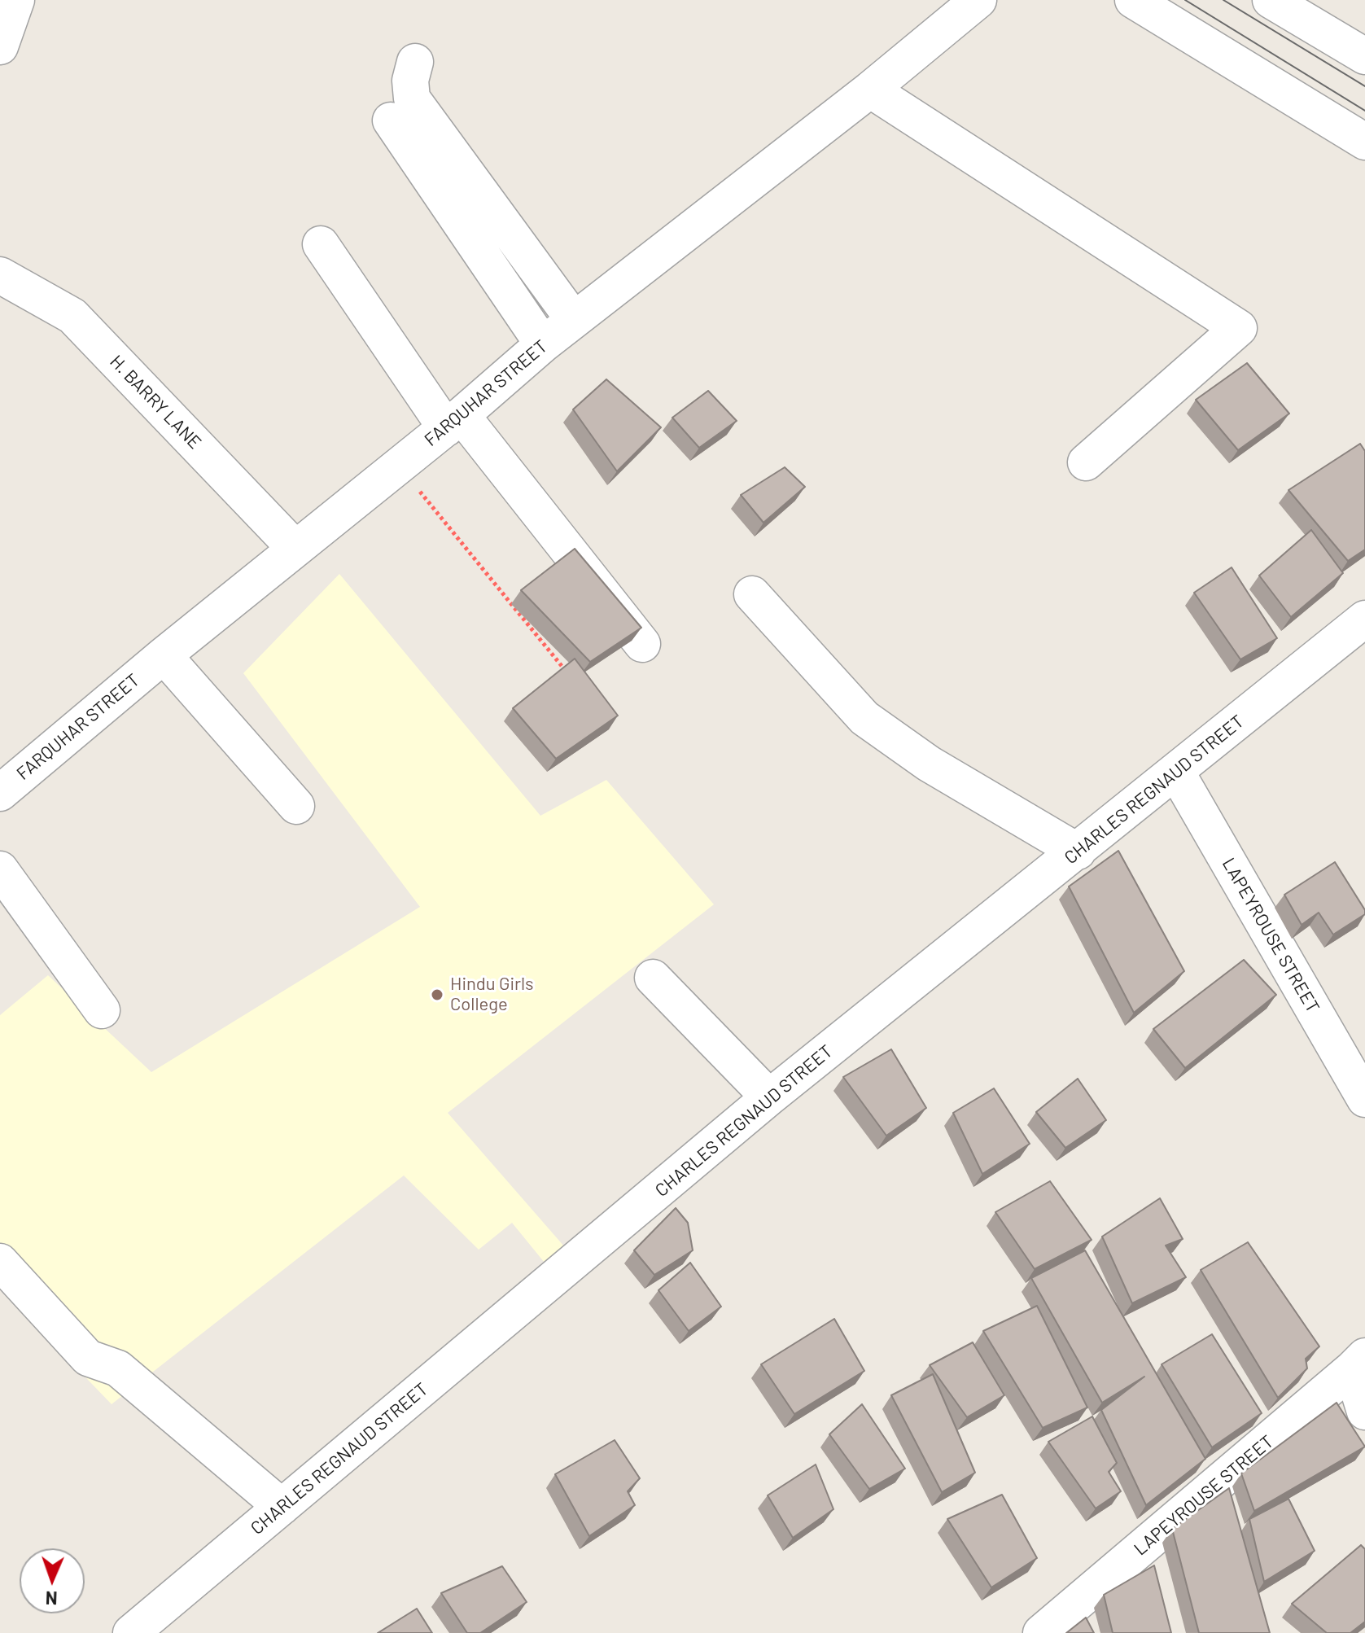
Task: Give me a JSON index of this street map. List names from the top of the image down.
{
  "streets": {
    "street": [
      "FARQUHAR STREET",
      "H. BARRY LANE",
      "CHARLES REGNAUD STREET",
      "LAPEYROUSE STREET"
    ]
  },
  "crossings": [
    ["FARQUHAR STREET", "H. BARRY LANE"],
    ["CHARLES REGNAUD STREET", "LAPEYROUSE STREET"]
  ],
  "places": ["Hindu Girls College"],
  "north": "bottom"
}
